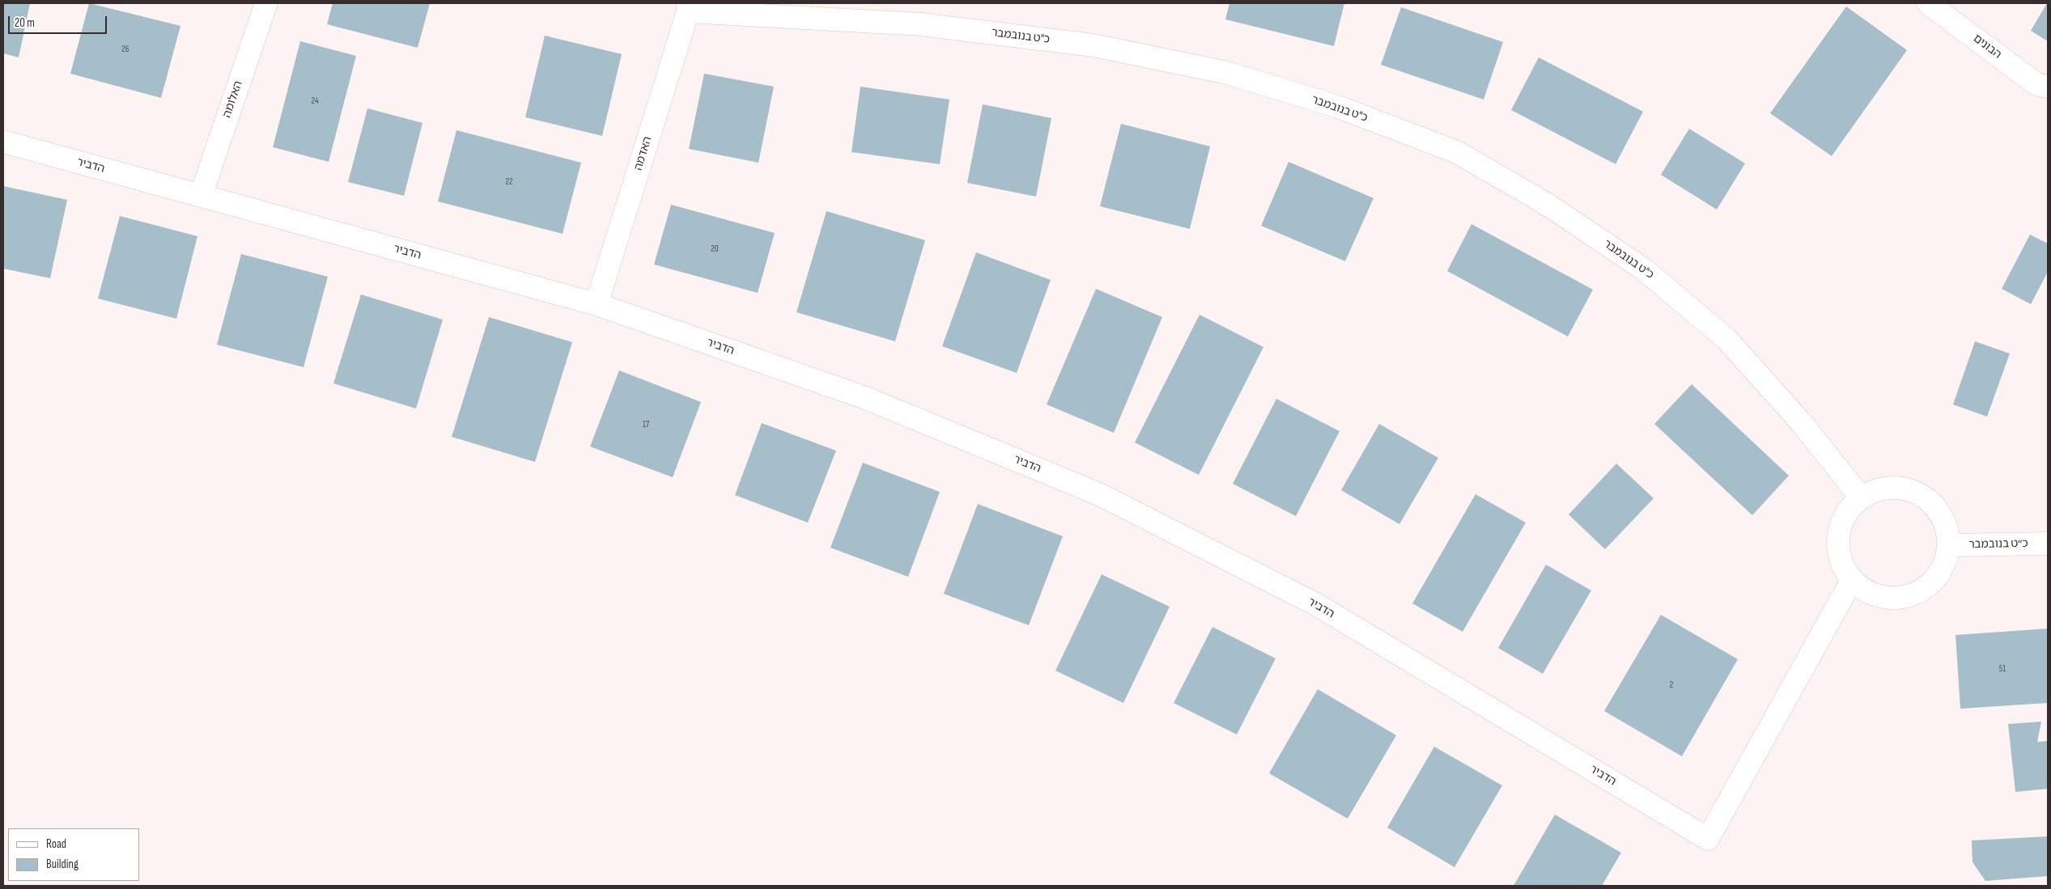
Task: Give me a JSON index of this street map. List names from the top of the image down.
{
  "streets": {
    "street": [
      "כ\"ט בנובמבר",
      "הבונים",
      "האלומה",
      "האדמה",
      "הדביר",
      "כ״ט בנובמבר"
    ]
  },
  "crossings": [
    ["כ\"ט בנובמבר", "האדמה"],
    ["כ\"ט בנובמבר", "הדביר"],
    ["כ\"ט בנובמבר", "כ״ט בנובמבר"],
    ["האלומה", "הדביר"],
    ["האדמה", "הדביר"],
    ["הדביר", "כ״ט בנובמבר"]
  ],
  "house_numbers": [
    "26",
    "24",
    "22",
    "20",
    "17",
    "51",
    "2"
  ],
  "legend": ["Road", "Building"],
  "scale_bar": "20 m"
}
